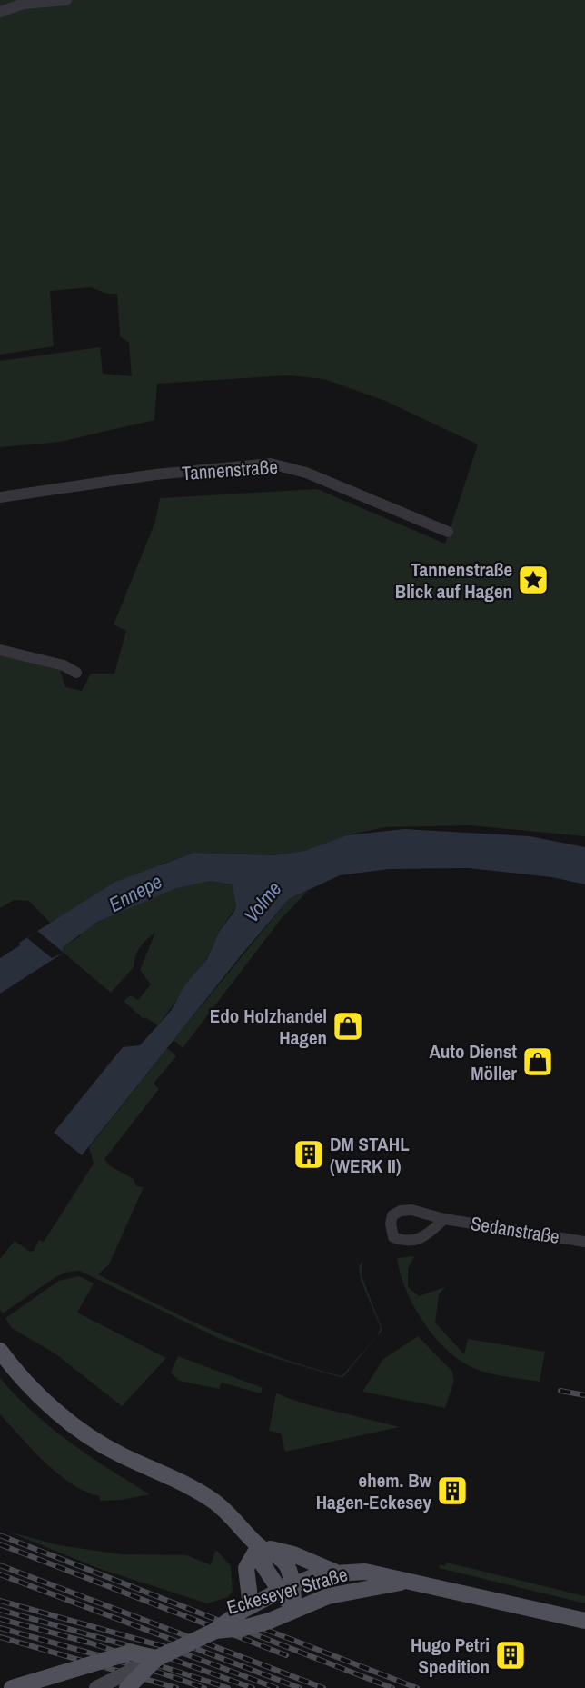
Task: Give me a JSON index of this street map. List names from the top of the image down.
{
  "streets": {
    "main road": ["Eckeseyer Straße"],
    "street": ["Tannenstraße", "Sedanstraße"]
  },
  "water": ["Ennepe", "Volme"],
  "places": {
    "place": ["Tannenstraße Blick auf Hagen"],
    "shop": ["Edo Holzhandel Hagen", "Auto Dienst Möller"],
    "building": ["DM STAHL (WERK II)", "ehem. Bw Hagen-Eckesey", "Hugo Petri Spedition"]
  }
}
